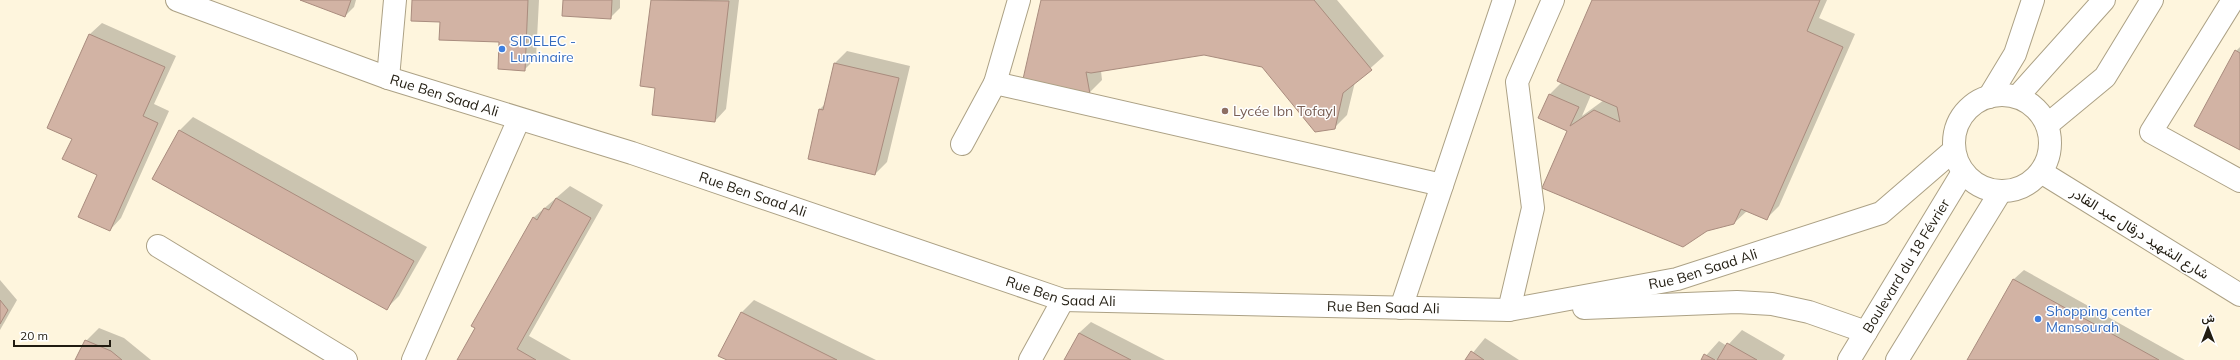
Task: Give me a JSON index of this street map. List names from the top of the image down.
{
  "streets": {
    "street": ["Rue Ben Saad Ali", "شارع الشهيد درقال عبد القادر", "Boulevard du 18 Février"]
  },
  "crossings": [
    ["Rue Ben Saad Ali", "شارع الشهيد درقال عبد القادر"],
    ["Rue Ben Saad Ali", "Boulevard du 18 Février"],
    ["شارع الشهيد درقال عبد القادر", "Boulevard du 18 Février"]
  ],
  "places": ["SIDELEC - Luminaire", "Lycée Ibn Tofayl", "Shopping center Mansourah"],
  "scale_bar": "20 m",
  "north": "top"
}
